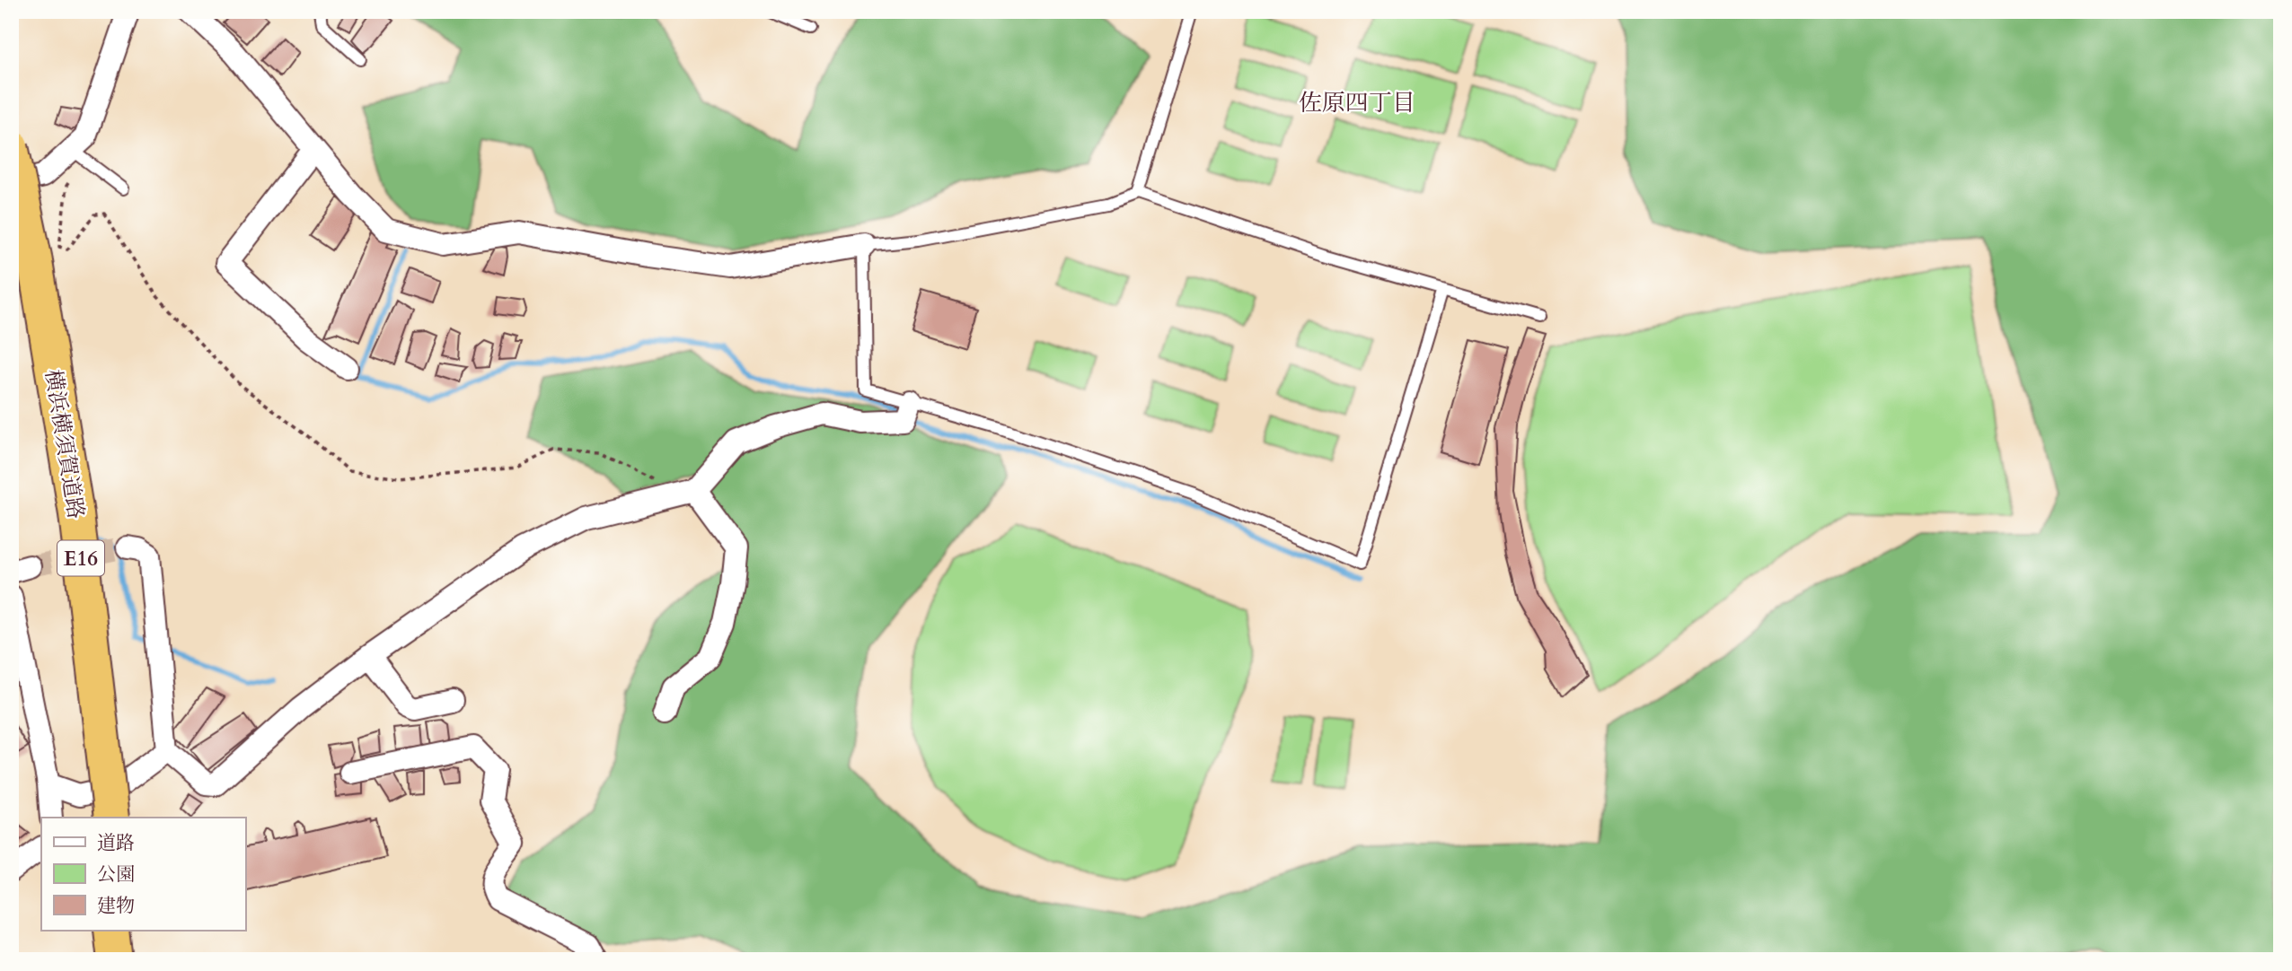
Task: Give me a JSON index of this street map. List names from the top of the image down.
{
  "streets": {
    "highway": ["横浜横須賀道路", "E16"]
  },
  "districts": ["佐原四丁目"],
  "legend": ["道路", "公園", "建物"]
}
